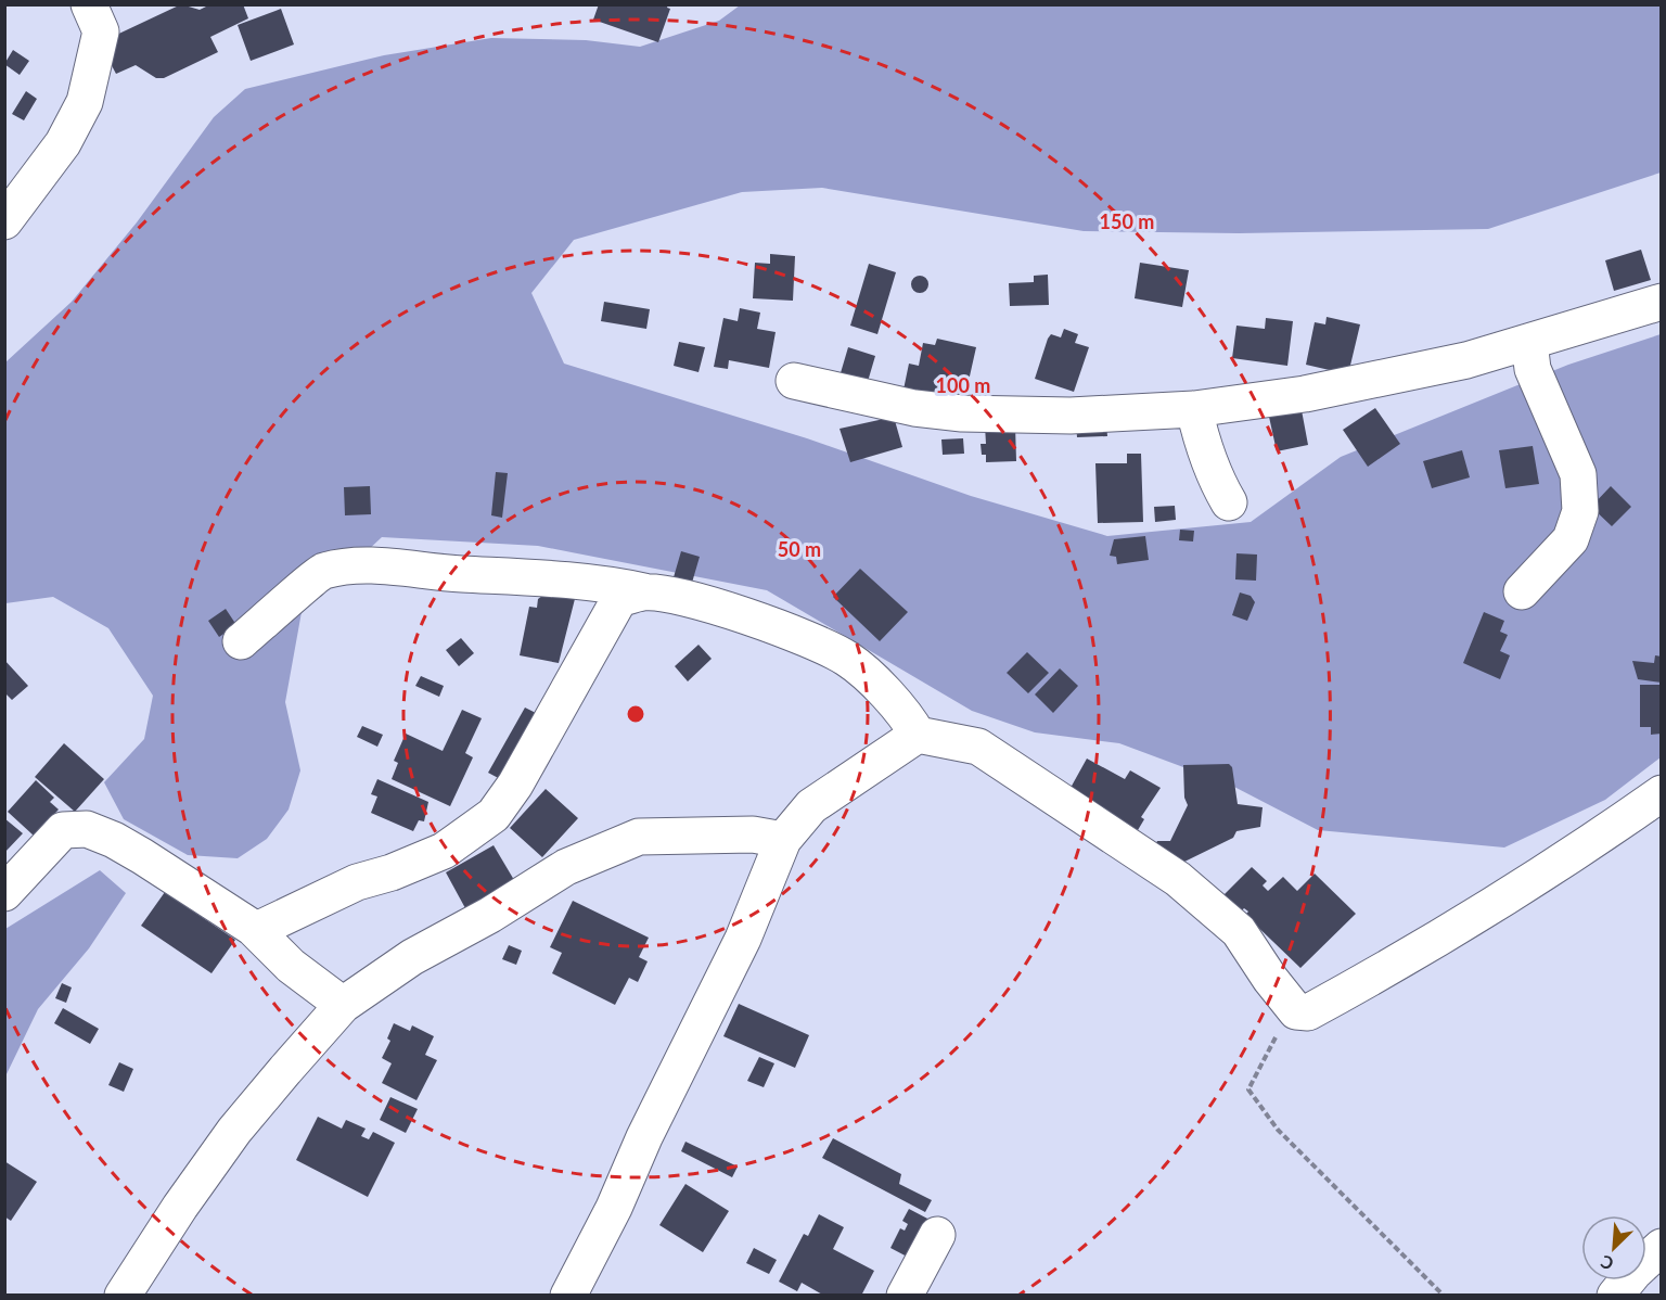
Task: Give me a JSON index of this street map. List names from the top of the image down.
{
  "north": "bottom left",
  "rings": ["150 m", "100 m", "50 m"]
}
